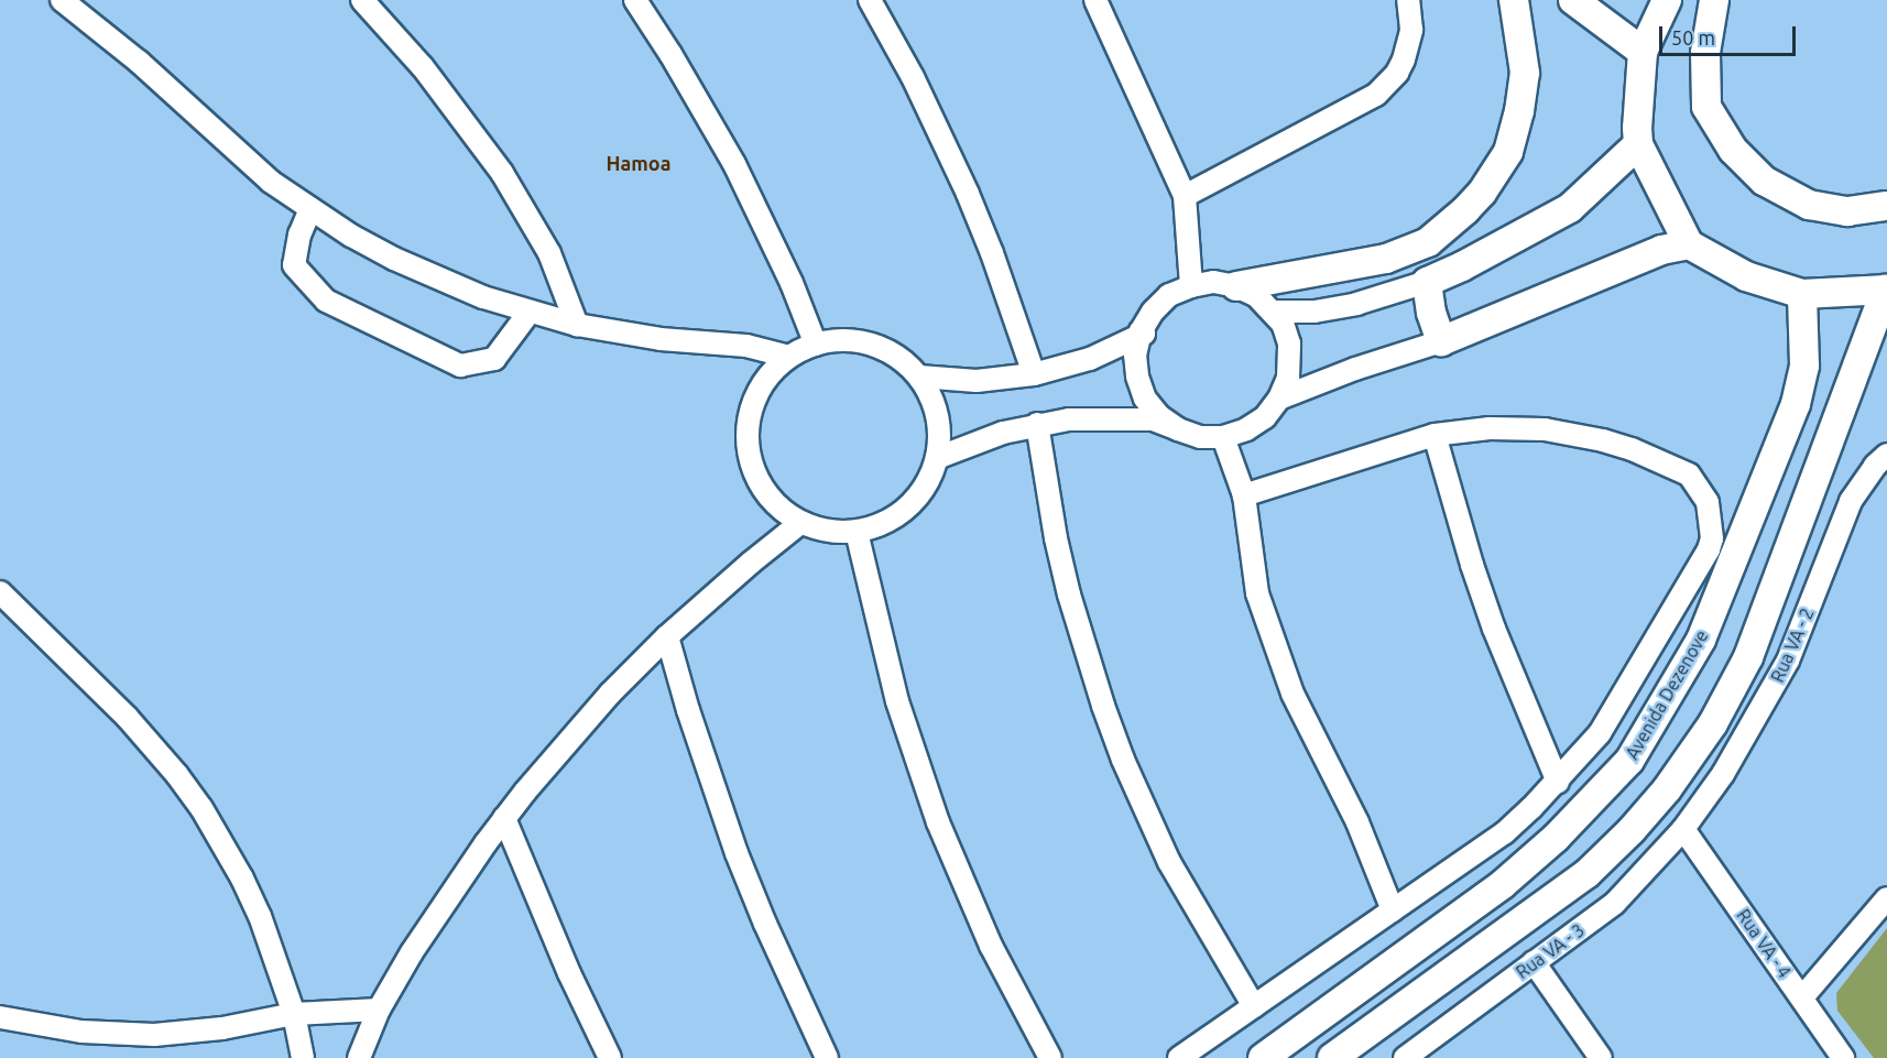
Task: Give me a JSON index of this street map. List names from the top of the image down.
{
  "streets": {
    "street": [
      "Rua VA - 2",
      "Avenida Dezenove",
      "Rua VA - 4",
      "Rua VA - 3"
    ]
  },
  "crossings": [
    ["Rua VA - 2", "Rua VA - 4"],
    ["Rua VA - 2", "Rua VA - 3"],
    ["Rua VA - 4", "Rua VA - 3"]
  ],
  "districts": ["Hamoa"],
  "scale_bar": "50 m"
}
